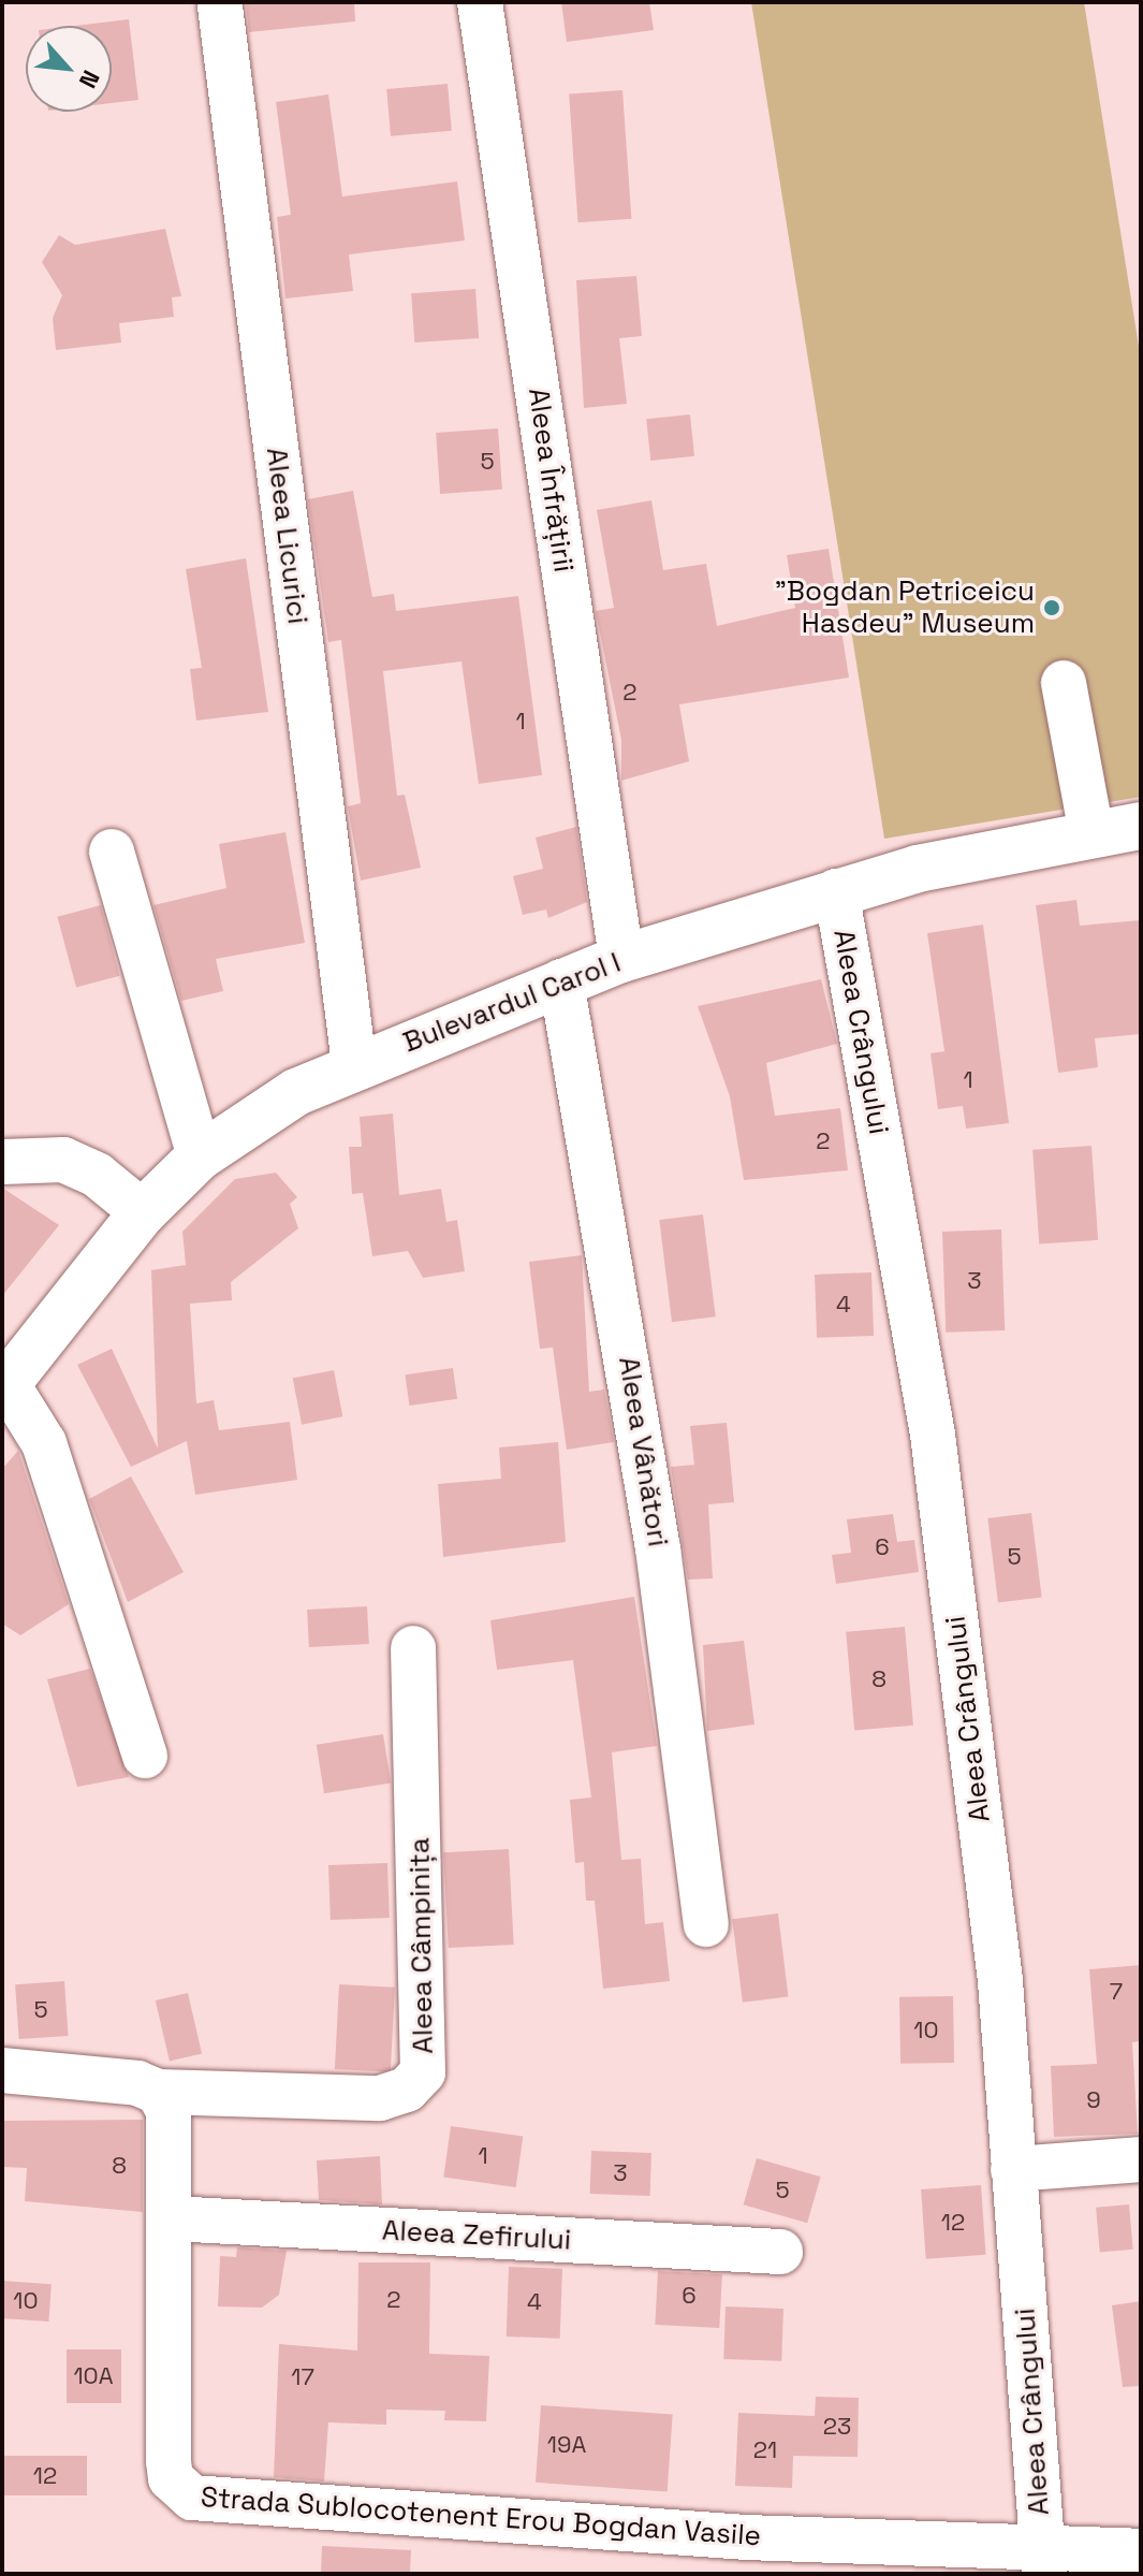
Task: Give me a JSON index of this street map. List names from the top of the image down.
{
  "streets": {
    "main road": ["Bulevardul Carol I"],
    "street": [
      "Aleea Înfrățirii",
      "Aleea Licurici",
      "Aleea Crângului",
      "Aleea Vânători",
      "Aleea Câmpinița",
      "Aleea Zefirului",
      "Strada Sublocotenent Erou Bogdan Vasile"
    ]
  },
  "crossings": [
    ["Aleea Înfrățirii", "Bulevardul Carol I"],
    ["Aleea Licurici", "Bulevardul Carol I"],
    ["Bulevardul Carol I", "Aleea Crângului"],
    ["Bulevardul Carol I", "Aleea Vânători"],
    ["Aleea Crângului", "Strada Sublocotenent Erou Bogdan Vasile"],
    ["Aleea Câmpinița", "Strada Sublocotenent Erou Bogdan Vasile"],
    ["Aleea Zefirului", "Strada Sublocotenent Erou Bogdan Vasile"]
  ],
  "places": ["\"Bogdan Petriceicu Hasdeu\" Museum"],
  "house_numbers": [
    "5",
    "2",
    "1",
    "1",
    "2",
    "3",
    "4",
    "6",
    "5",
    "8",
    "7",
    "5",
    "10",
    "9",
    "1",
    "8",
    "3",
    "5",
    "12",
    "6",
    "2",
    "10",
    "4",
    "10A",
    "17",
    "23",
    "19A",
    "21",
    "12"
  ],
  "north": "bottom right"
}
